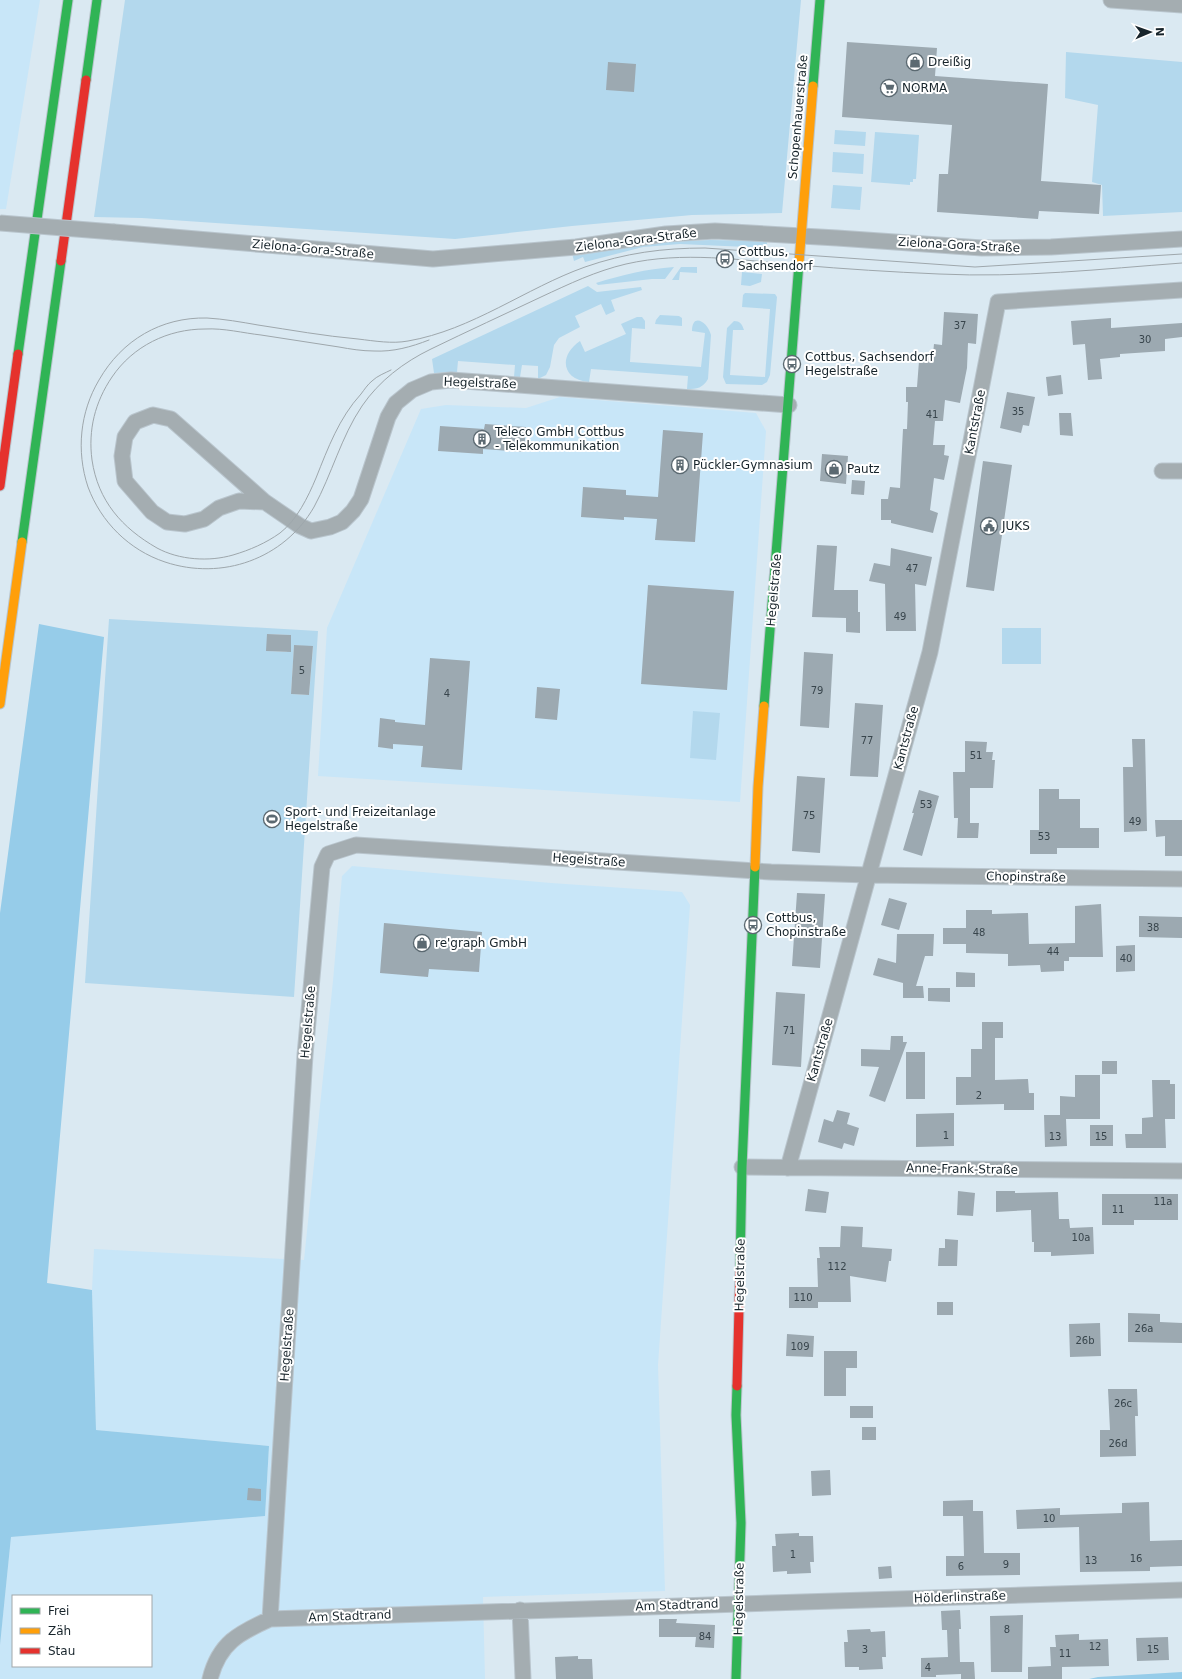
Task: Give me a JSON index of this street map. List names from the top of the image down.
{
  "streets": {
    "main road": ["Schopenhauerstraße", "Hegelstraße"],
    "street": [
      "Zielona-Gora-Straße",
      "Kantstraße",
      "Chopinstraße",
      "Anne-Frank-Straße",
      "Hölderlinstraße",
      "Am Stadtrand"
    ]
  },
  "crossings": [
    ["Schopenhauerstraße", "Zielona-Gora-Straße"],
    ["Schopenhauerstraße", "Hegelstraße"],
    ["Zielona-Gora-Straße", "Hegelstraße"],
    ["Hegelstraße", "Kantstraße"],
    ["Hegelstraße", "Chopinstraße"],
    ["Hegelstraße", "Anne-Frank-Straße"],
    ["Hegelstraße", "Hölderlinstraße"],
    ["Hegelstraße", "Am Stadtrand"],
    ["Kantstraße", "Chopinstraße"],
    ["Kantstraße", "Anne-Frank-Straße"],
    ["Hölderlinstraße", "Am Stadtrand"]
  ],
  "places": {
    "shop": ["Dreißig", "Pautz", "re'graph GmbH"],
    "supermarket": ["NORMA"],
    "bus stop": ["Cottbus, Sachsendorf", "Cottbus, Sachsendorf Hegelstraße", "Cottbus, Chopinstraße"],
    "building": ["Teleco GmbH Cottbus - Telekommunikation", "Pückler-Gymnasium"],
    "public building": ["JUKS"],
    "sports": ["Sport- und Freizeitanlage Hegelstraße"]
  },
  "house_numbers": [
    "37",
    "30",
    "35",
    "41",
    "47",
    "49",
    "5",
    "79",
    "4",
    "77",
    "51",
    "53",
    "75",
    "49",
    "53",
    "38",
    "48",
    "44",
    "40",
    "71",
    "2",
    "1",
    "13",
    "15",
    "11a",
    "11",
    "10a",
    "112",
    "110",
    "26a",
    "26b",
    "109",
    "26c",
    "26d",
    "10",
    "1",
    "16",
    "13",
    "9",
    "6",
    "8",
    "84",
    "12",
    "3",
    "15",
    "11",
    "4"
  ],
  "legend": ["Frei", "Zäh", "Stau"],
  "north": "right"
}
